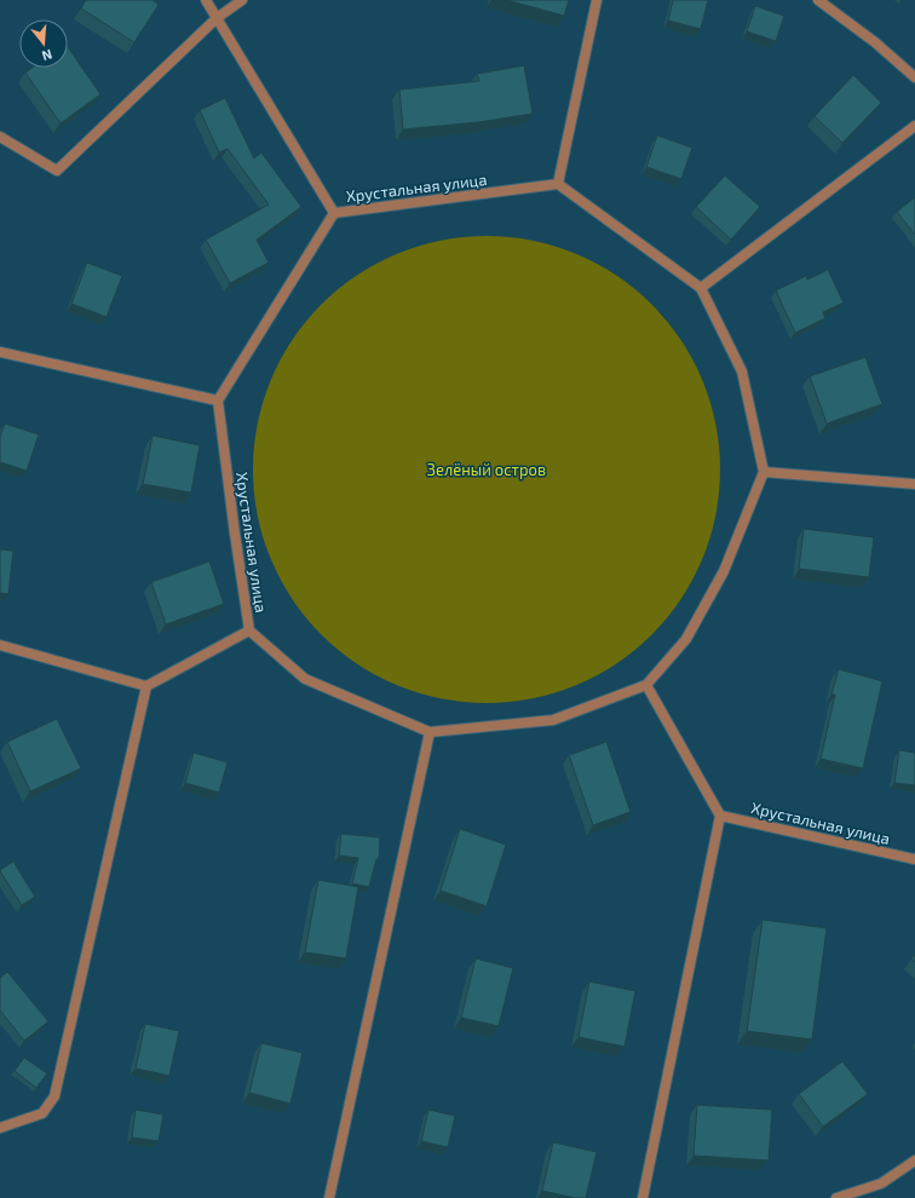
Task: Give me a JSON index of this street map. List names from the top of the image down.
{
  "streets": {
    "street": ["Хрустальная улица"]
  },
  "parks": ["Зелёный остров"],
  "north": "bottom"
}
